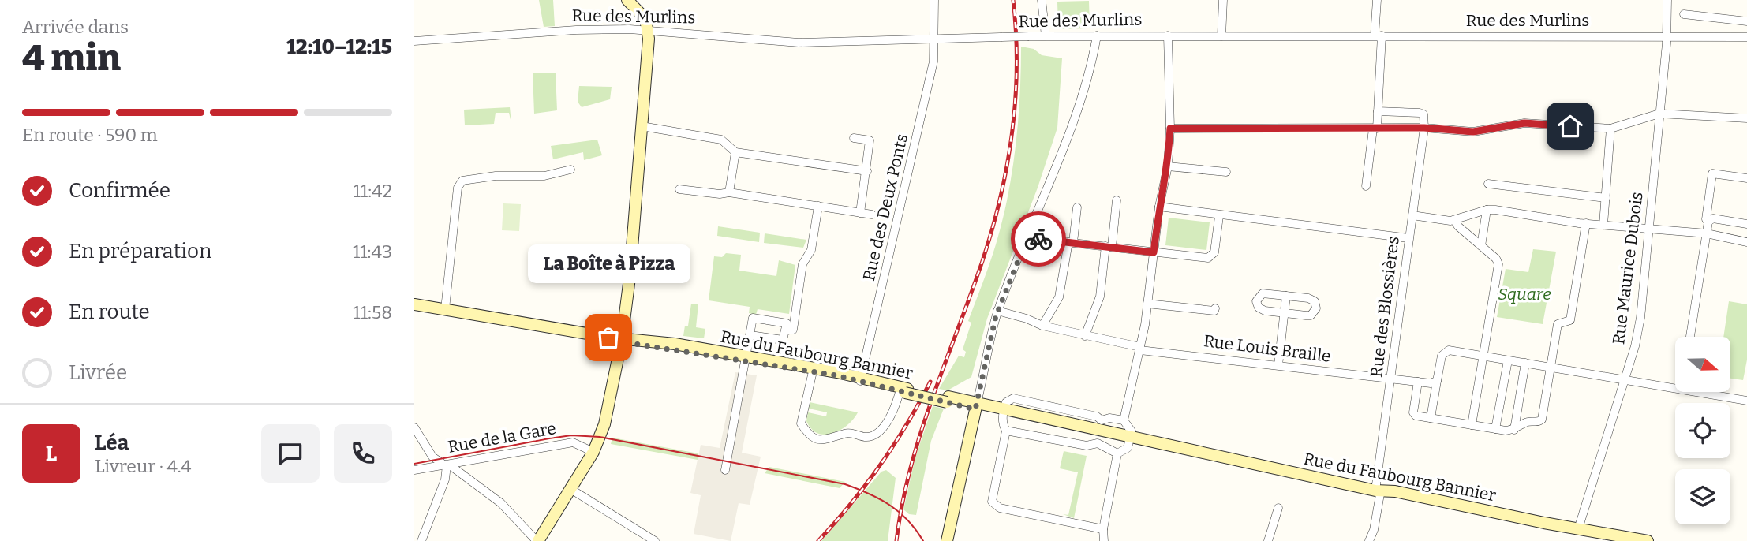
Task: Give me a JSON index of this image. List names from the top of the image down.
{
  "streets": {
    "main road": ["Rue du Faubourg Bannier"],
    "street": [
      "Rue des Murlins",
      "Rue des Deux Ponts",
      "Rue Maurice Dubois",
      "Rue des Blossières",
      "Rue Louis Braille",
      "Rue de la Gare"
    ]
  },
  "crossings": [
    ["Rue des Murlins", "Rue des Deux Ponts"],
    ["Rue des Murlins", "Rue Maurice Dubois"],
    ["Rue des Deux Ponts", "Rue du Faubourg Bannier"],
    ["Rue Maurice Dubois", "Rue du Faubourg Bannier"],
    ["Rue des Blossières", "Rue Louis Braille"],
    ["Rue des Blossières", "Rue du Faubourg Bannier"]
  ],
  "parks": ["Square"],
  "places": ["La Boîte à Pizza"],
  "north": "right",
  "page": {
    "heading": ["4 min", "Arrivée dans", "12:10–12:15"],
    "panel": ["Léa", "Livreur · 4.4"],
    "bar": "En route · 590 m",
    "list": [
      ["Confirmée", "11:42"],
      ["En préparation", "11:43"],
      ["En route", "11:58"],
      "Livrée"
    ],
    "bubble": "La Boîte à Pizza",
    "round": "L"
  }
}
